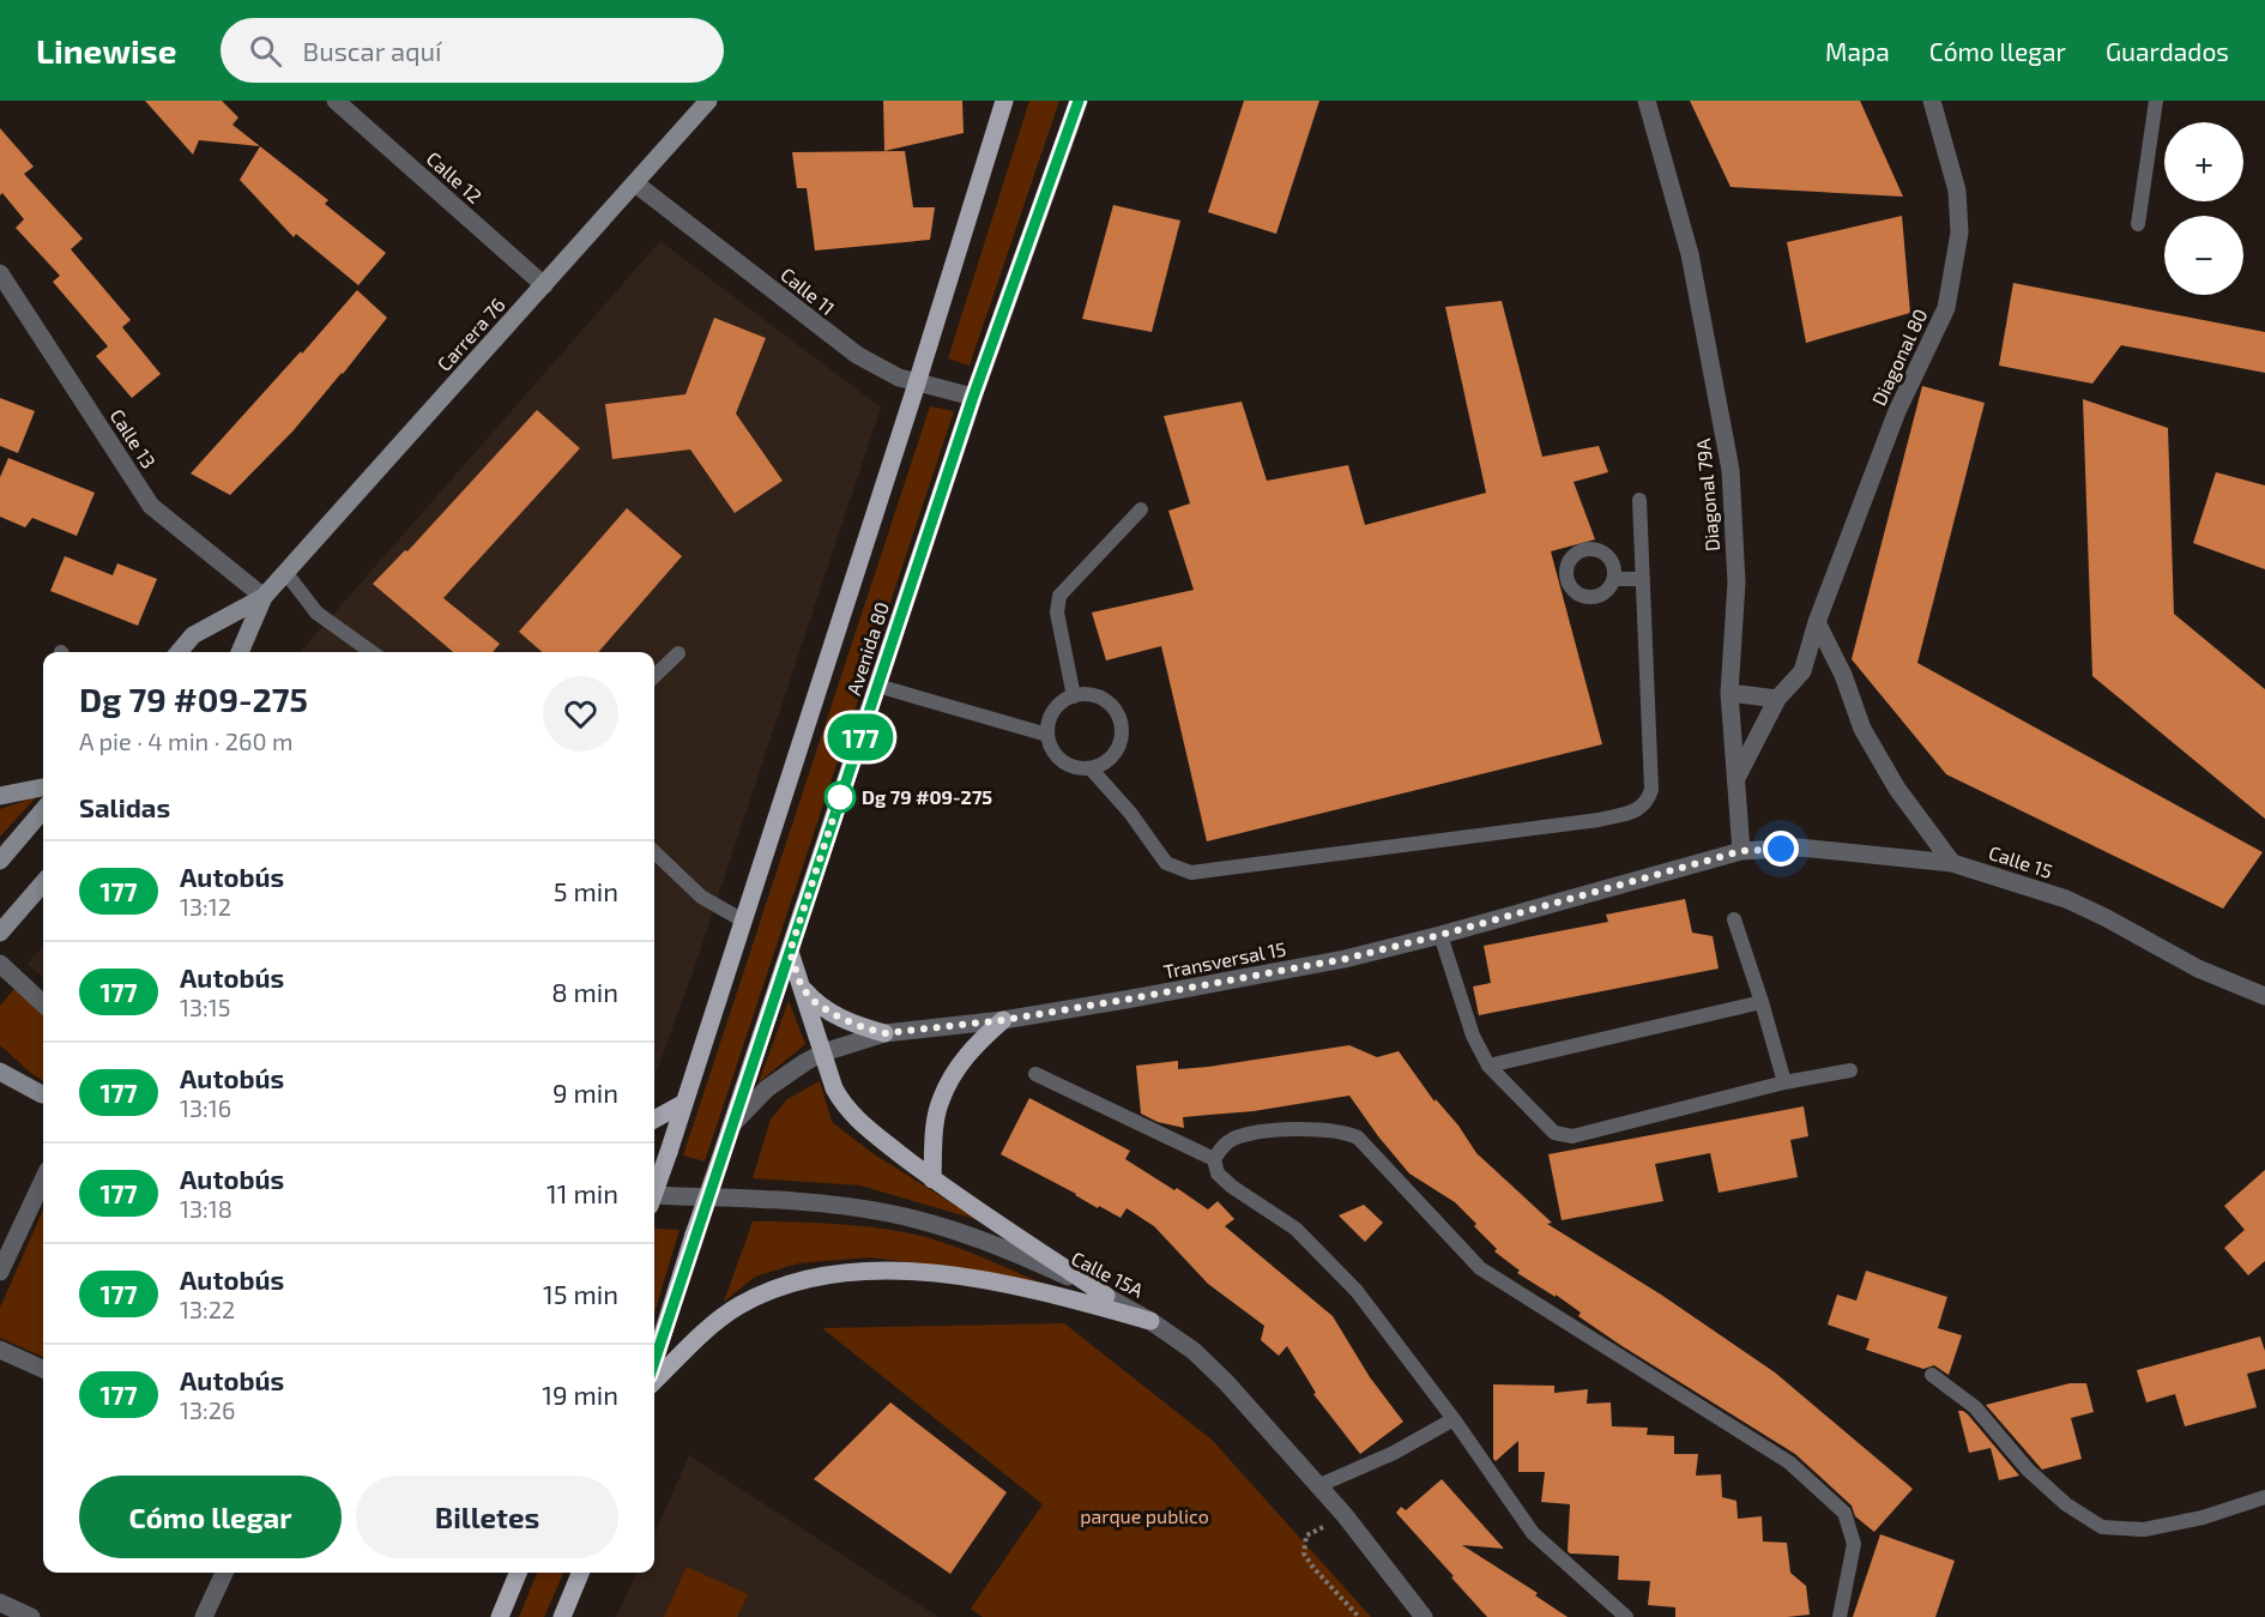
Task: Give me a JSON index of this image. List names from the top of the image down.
{
  "streets": {
    "main road": ["Carrera 76", "Avenida 80"],
    "street": [
      "Calle 12",
      "Calle 11",
      "Diagonal 80",
      "Calle 13",
      "Diagonal 79A",
      "Calle 15",
      "Transversal 15",
      "Calle 15A"
    ]
  },
  "crossings": [
    ["Calle 12", "Carrera 76"],
    ["Calle 11", "Carrera 76"],
    ["Calle 11", "Avenida 80"],
    ["Carrera 76", "Calle 13"],
    ["Diagonal 80", "Diagonal 79A"],
    ["Diagonal 79A", "Calle 15"],
    ["Diagonal 79A", "Transversal 15"],
    ["Avenida 80", "Transversal 15"],
    ["Calle 15", "Transversal 15"]
  ],
  "parks": ["parque publico"],
  "places": ["Dg 79 #09-275"],
  "lines": ["bus line 177"],
  "page": {
    "header": "Linewise",
    "search": "Buscar aquí",
    "nav": ["Mapa", "Cómo llegar", "Guardados"],
    "on_map": "177",
    "map_buttons": ["+", "−"],
    "heading": [
      ["Dg 79 #09-275", "A pie · 4 min · 260 m"],
      "Salidas"
    ],
    "list": [
      {
        "mark": "177",
        "name": "Autobús",
        "note": "13:12",
        "value": "5 min"
      },
      {
        "mark": "177",
        "name": "Autobús",
        "note": "13:15",
        "value": "8 min"
      },
      {
        "mark": "177",
        "name": "Autobús",
        "note": "13:16",
        "value": "9 min"
      },
      {
        "mark": "177",
        "name": "Autobús",
        "note": "13:18",
        "value": "11 min"
      },
      {
        "mark": "177",
        "name": "Autobús",
        "note": "13:22",
        "value": "15 min"
      },
      {
        "mark": "177",
        "name": "Autobús",
        "note": "13:26",
        "value": "19 min"
      }
    ],
    "buttons": ["Cómo llegar", "Billetes"]
  }
}
